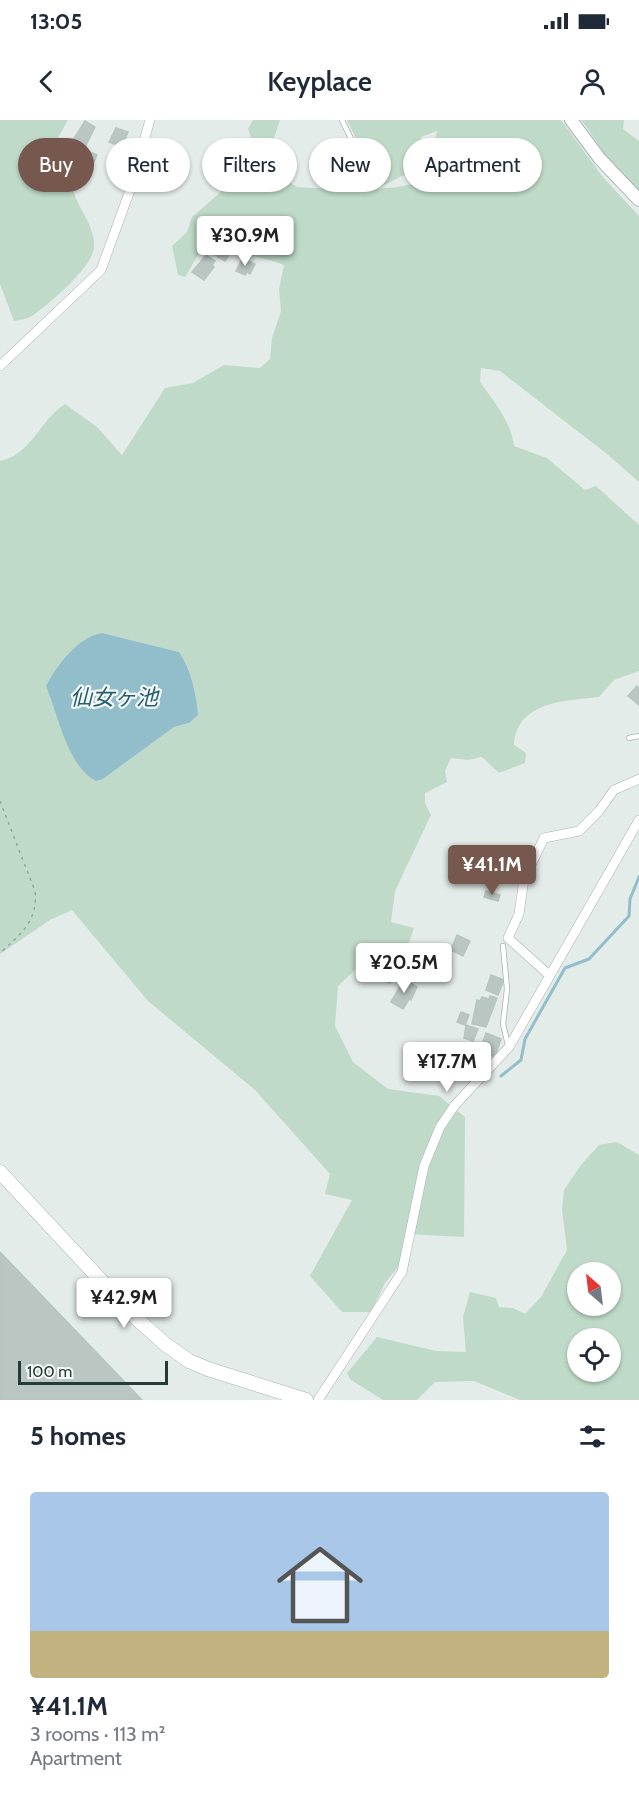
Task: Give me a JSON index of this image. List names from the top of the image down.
{
  "water": ["仙女ヶ池"],
  "scale_bar": "100 m",
  "north": "top left",
  "page": {
    "status": "13:05",
    "header": "Keyplace",
    "chip": [
      "Buy",
      "Rent",
      "Filters",
      "New",
      "Apartment"
    ],
    "price": [
      "¥30.9M",
      "¥41.1M",
      "¥20.5M",
      "¥17.7M",
      "¥42.9M"
    ],
    "scale": "100 m",
    "heading": "5 homes",
    "list": [
      {
        "name": "¥41.1M",
        "note": "3 rooms · 113 m² · Apartment"
      }
    ]
  }
}
